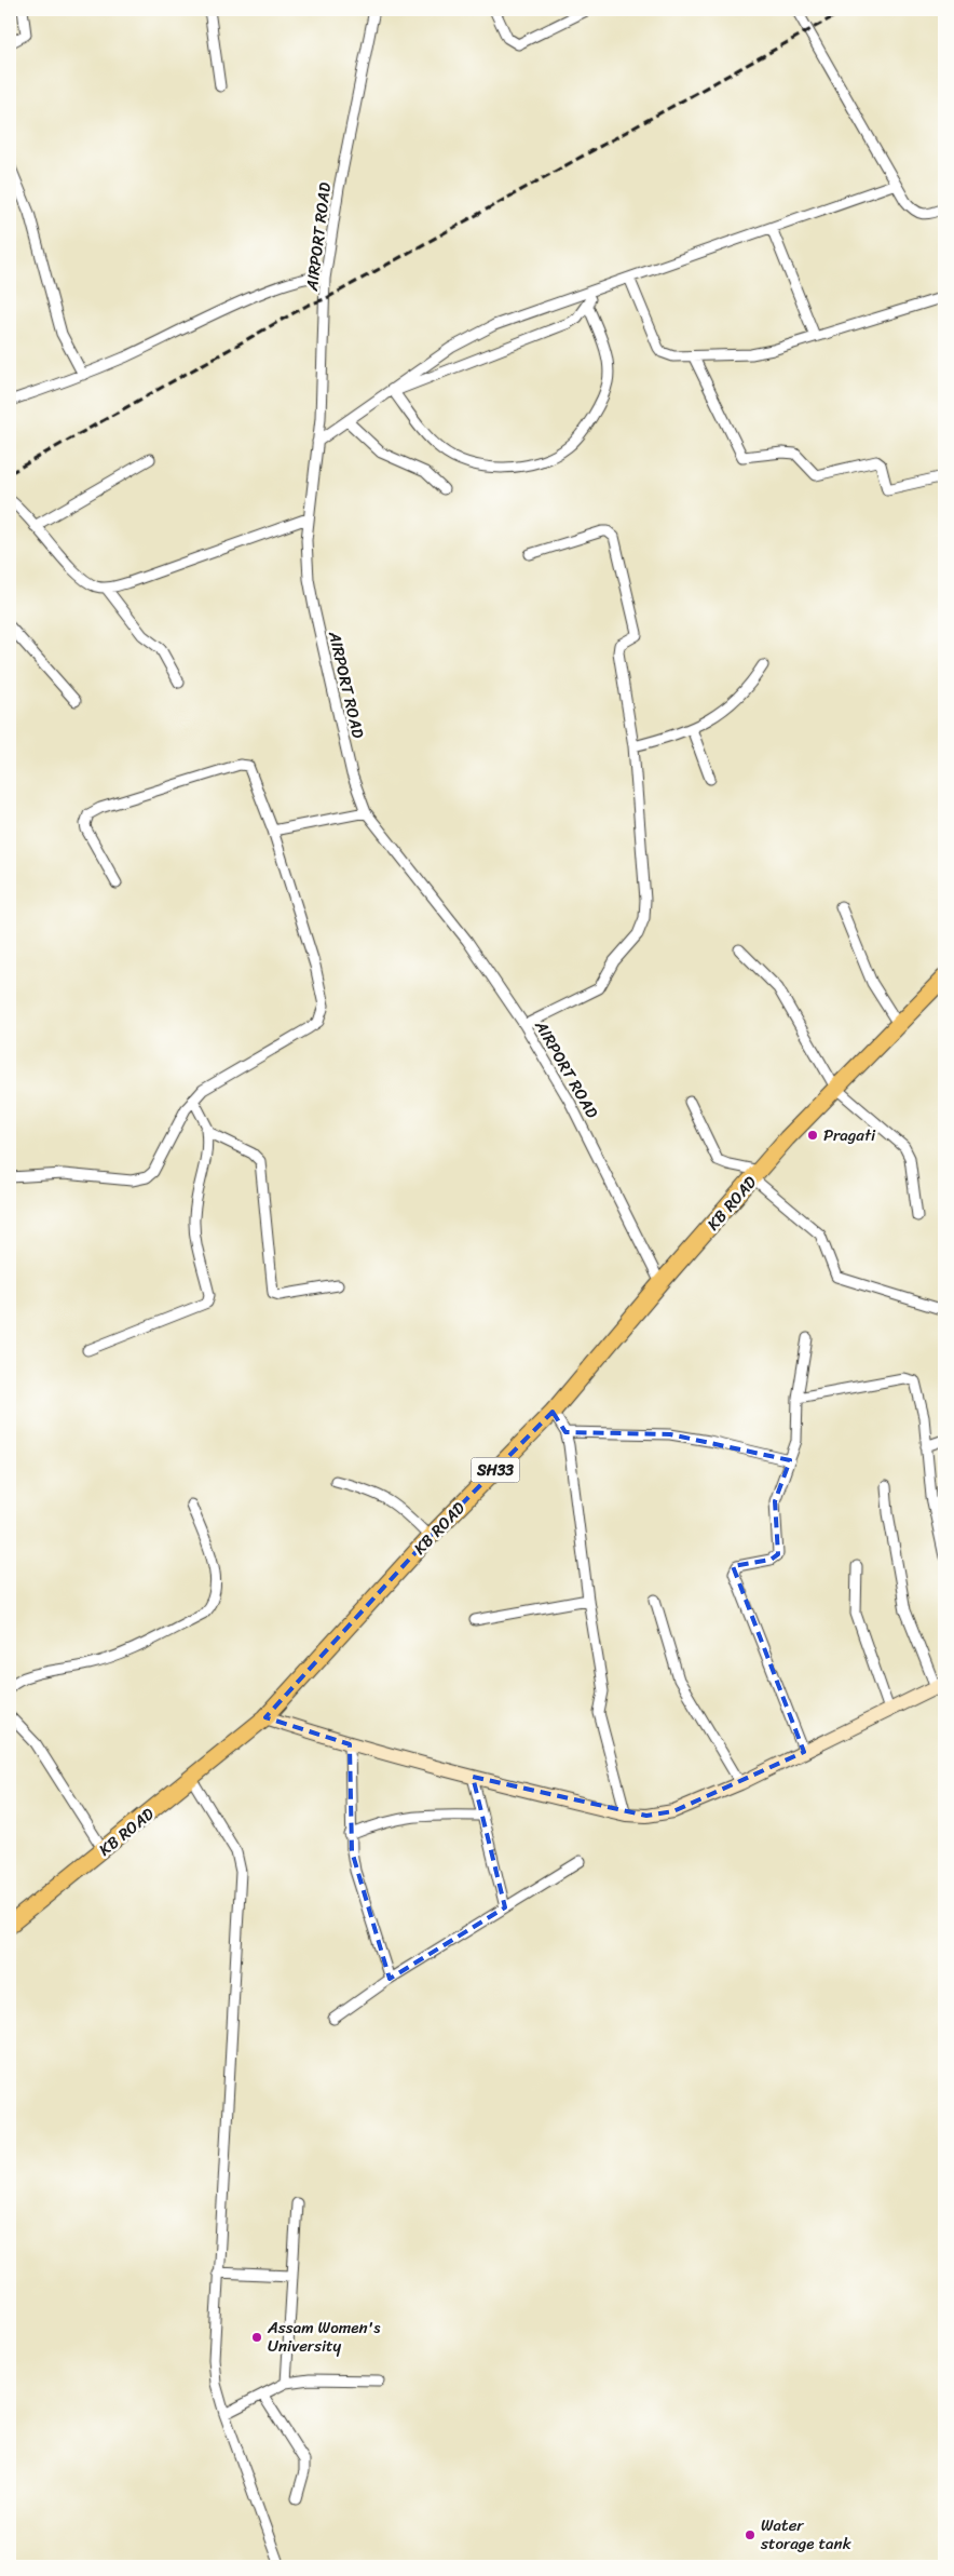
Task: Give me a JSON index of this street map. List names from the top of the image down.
{
  "streets": {
    "main road": ["KB ROAD", "SH33"],
    "street": ["AIRPORT ROAD"]
  },
  "crossings": [
    ["AIRPORT ROAD", "KB ROAD"]
  ],
  "places": ["Pragati", "Assam Women's University", "Water storage tank"]
}
